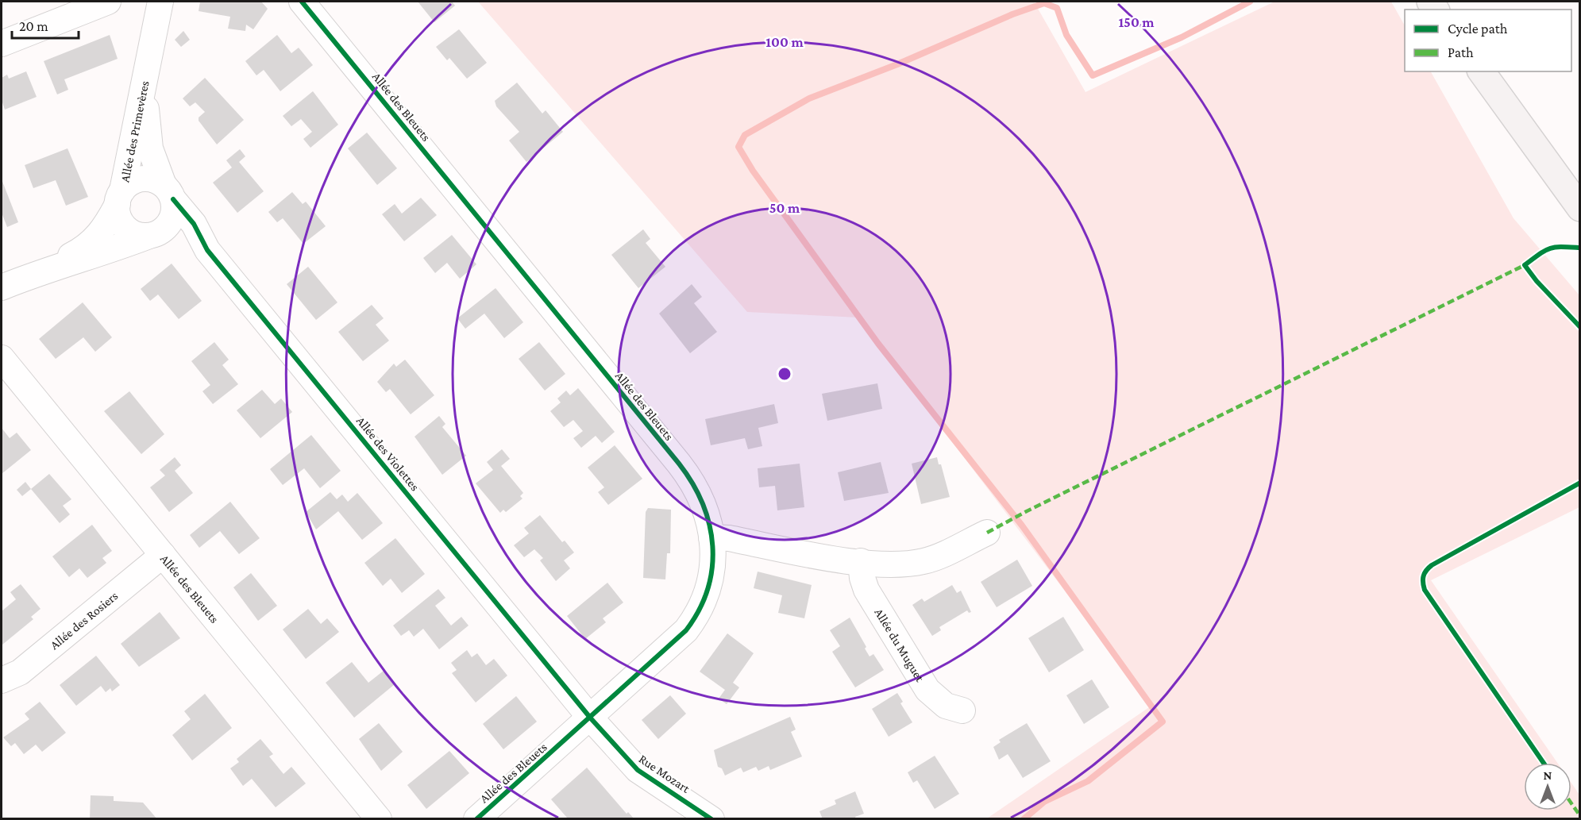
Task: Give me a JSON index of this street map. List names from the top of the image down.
{
  "streets": {
    "street": [
      "Allée des Bleuets",
      "Allée des Primevères",
      "Allée des Violettes",
      "Allée des Rosiers",
      "Allée du Muguet",
      "Rue Mozart"
    ]
  },
  "crossings": [
    ["Allée des Bleuets", "Allée des Violettes"],
    ["Allée des Bleuets", "Allée des Rosiers"],
    ["Allée des Bleuets", "Rue Mozart"],
    ["Allée des Primevères", "Allée des Violettes"],
    ["Allée des Violettes", "Rue Mozart"]
  ],
  "legend": ["Cycle path", "Path"],
  "scale_bar": "20 m",
  "north": "top",
  "rings": ["150 m", "100 m", "50 m"]
}
